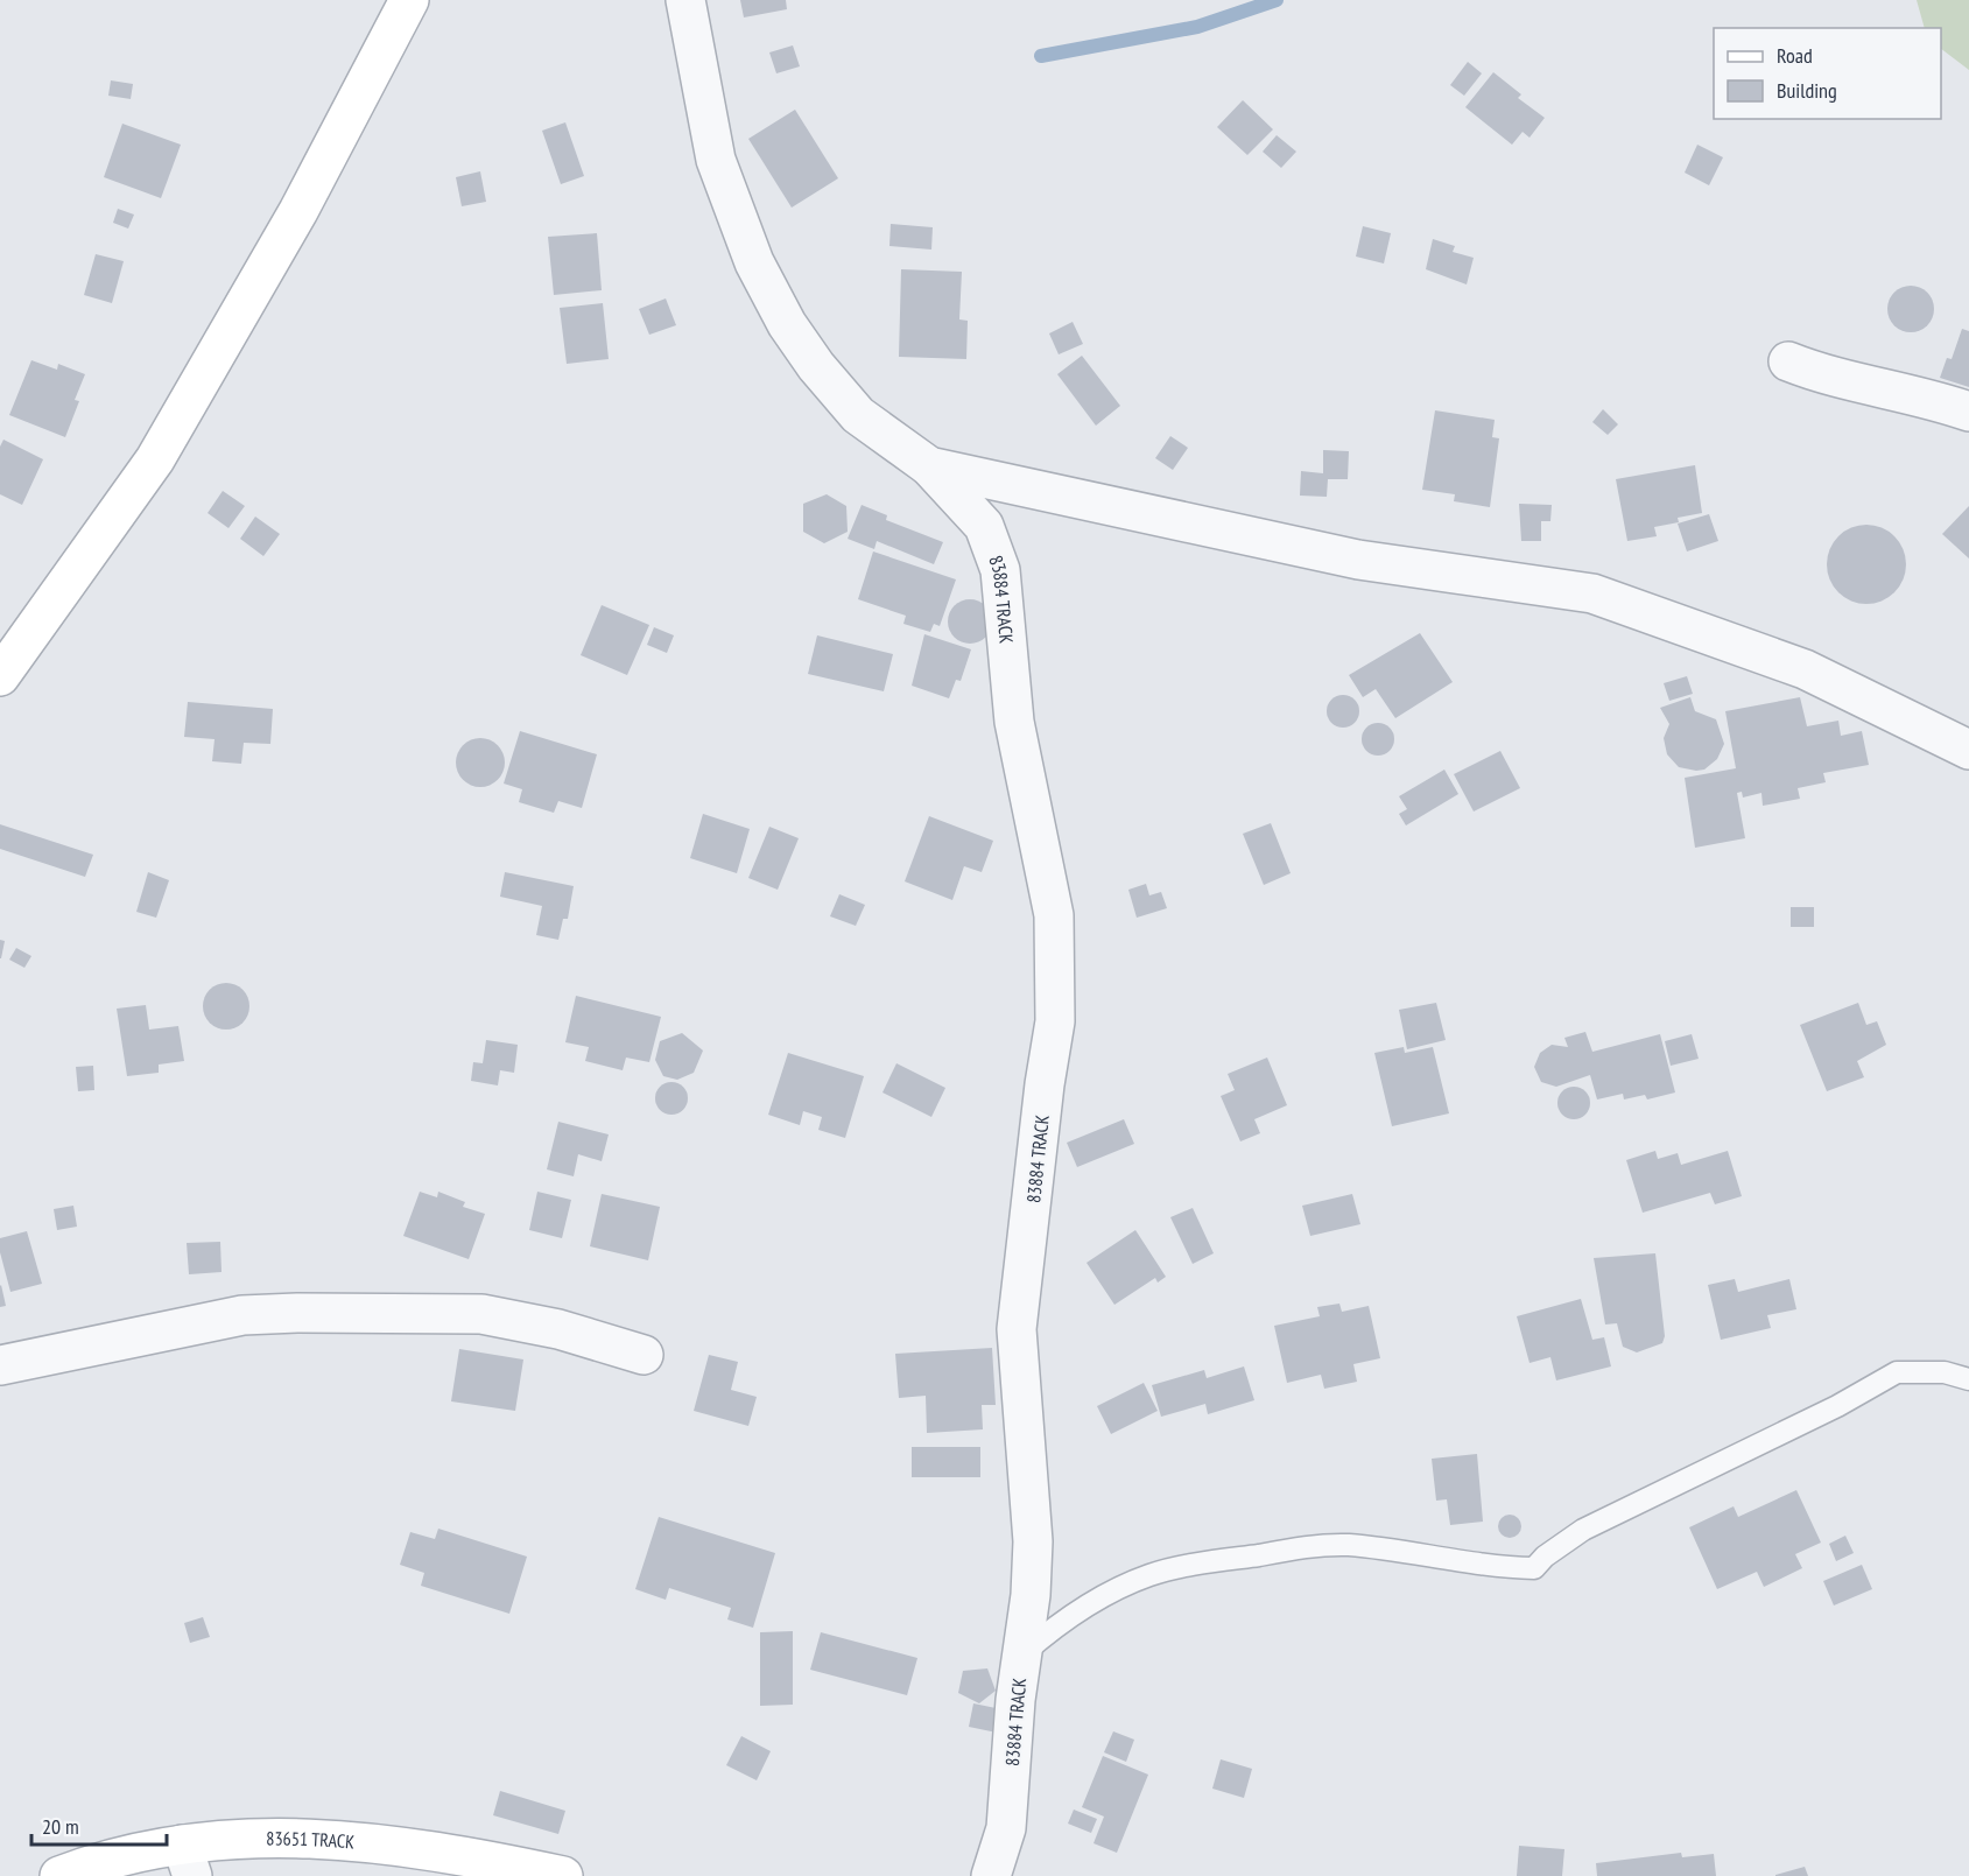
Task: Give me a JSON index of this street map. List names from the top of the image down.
{
  "streets": {
    "street": ["83884 TRACK", "83651 TRACK"]
  },
  "legend": ["Road", "Building"],
  "scale_bar": "20 m"
}
